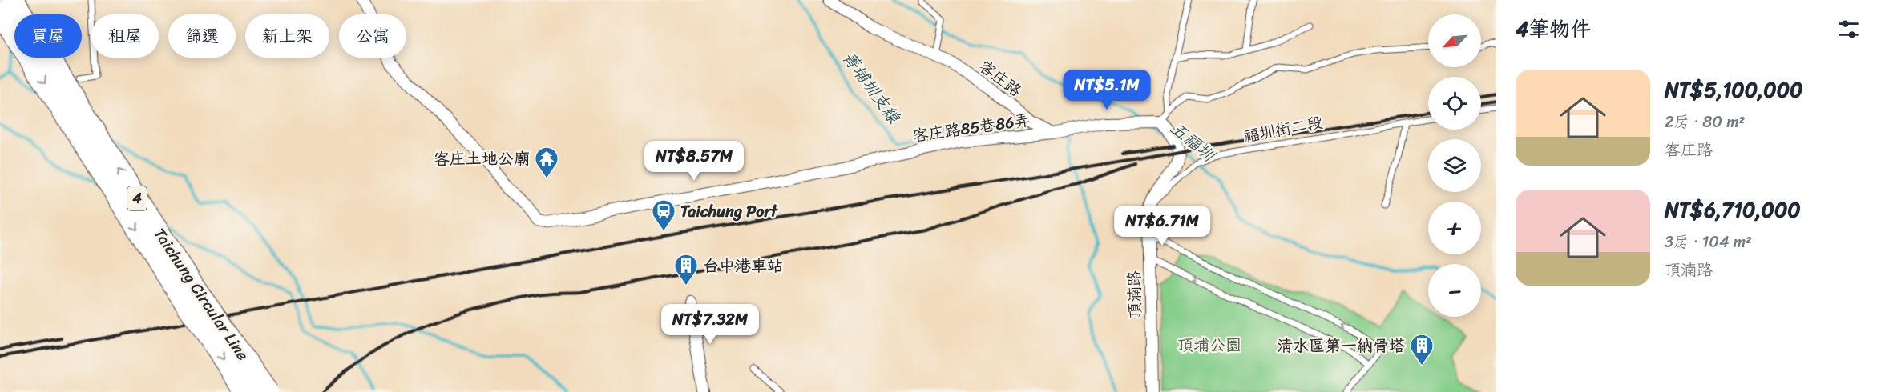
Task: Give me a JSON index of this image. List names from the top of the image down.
{
  "streets": {
    "highway": ["4", "Taichung Circular Line"],
    "street": ["客庄路", "客庄路85巷86弄", "頂湳路"],
    "lane": ["福圳街二段"]
  },
  "crossings": [
    ["客庄路", "客庄路85巷86弄"],
    ["福圳街二段", "頂湳路"]
  ],
  "water": ["菁埔圳支線", "五福圳"],
  "parks": ["頂埔公園"],
  "places": {
    "temple": ["客庄土地公廟"],
    "station": ["Taichung Port"],
    "building": ["台中港車站", "清水區第一納骨塔"]
  },
  "north": "bottom left",
  "page": {
    "heading": "4筆物件",
    "map_buttons": ["+", "−"],
    "chip": [
      "買屋",
      "租屋",
      "篩選",
      "新上架",
      "公寓"
    ],
    "list": [
      {
        "name": "NT$5,100,000",
        "note": "2房 · 80 m² · 客庄路"
      },
      {
        "name": "NT$6,710,000",
        "note": "3房 · 104 m² · 頂湳路"
      }
    ],
    "price": [
      "NT$5.1M",
      "NT$8.57M",
      "NT$6.71M",
      "NT$7.32M"
    ]
  }
}
